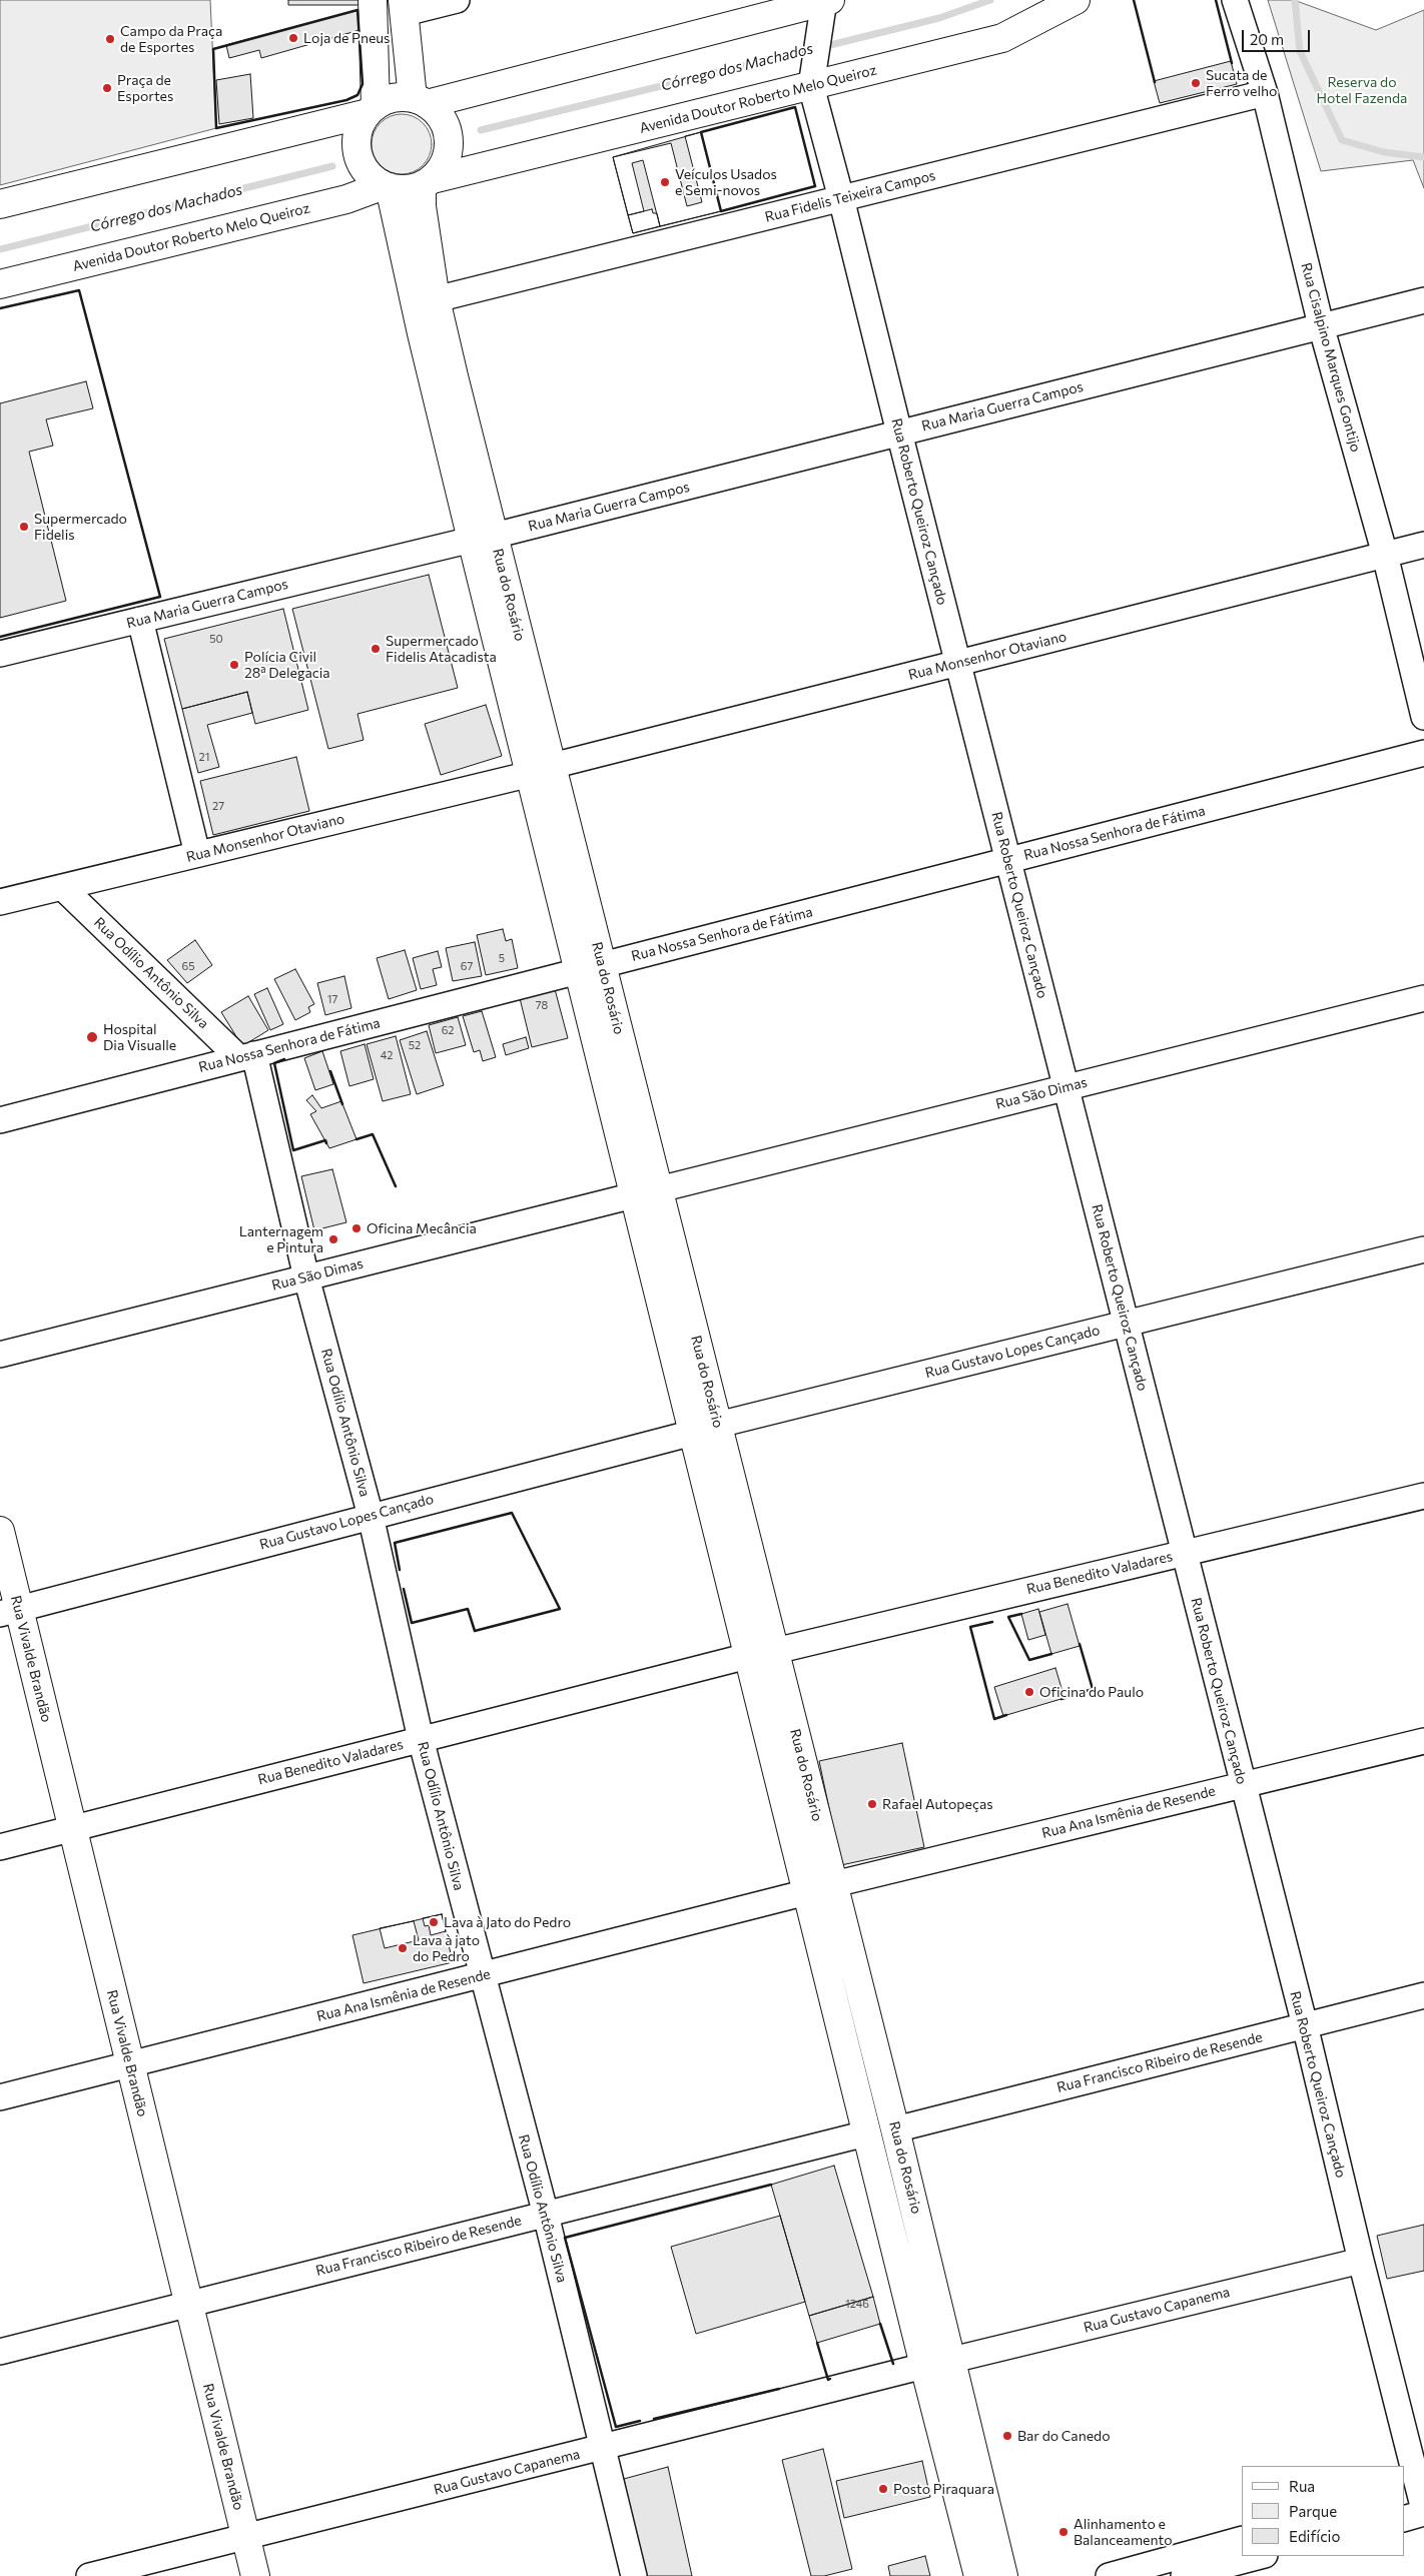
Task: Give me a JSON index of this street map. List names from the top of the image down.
{
  "streets": {
    "main road": ["Avenida Doutor Roberto Melo Queiroz", "Rua do Rosário", "Rua Vivalde Brandão"],
    "street": [
      "Rua Fidelis Teixeira Campos",
      "Rua Cisalpino Marques Gontijo",
      "Rua Maria Guerra Campos",
      "Rua Roberto Queiroz Cançado",
      "Rua Monsenhor Otaviano",
      "Rua Nossa Senhora de Fátima",
      "Rua Odílio Antônio Silva",
      "Rua São Dimas",
      "Rua Gustavo Lopes Cançado",
      "Rua Benedito Valadares",
      "Rua Ana Ismênia de Resende",
      "Rua Francisco Ribeiro de Resende",
      "Rua Gustavo Capanema"
    ]
  },
  "crossings": [
    ["Avenida Doutor Roberto Melo Queiroz", "Rua Roberto Queiroz Cançado"],
    ["Avenida Doutor Roberto Melo Queiroz", "Rua do Rosário"],
    ["Rua Fidelis Teixeira Campos", "Rua Cisalpino Marques Gontijo"],
    ["Rua Fidelis Teixeira Campos", "Rua Roberto Queiroz Cançado"],
    ["Rua Fidelis Teixeira Campos", "Rua do Rosário"],
    ["Rua Cisalpino Marques Gontijo", "Rua Maria Guerra Campos"],
    ["Rua Cisalpino Marques Gontijo", "Rua Monsenhor Otaviano"],
    ["Rua Maria Guerra Campos", "Rua Roberto Queiroz Cançado"],
    ["Rua Maria Guerra Campos", "Rua do Rosário"],
    ["Rua Roberto Queiroz Cançado", "Rua Monsenhor Otaviano"],
    ["Rua Roberto Queiroz Cançado", "Rua Nossa Senhora de Fátima"],
    ["Rua Roberto Queiroz Cançado", "Rua São Dimas"],
    ["Rua Roberto Queiroz Cançado", "Rua Gustavo Lopes Cançado"],
    ["Rua Roberto Queiroz Cançado", "Rua Benedito Valadares"],
    ["Rua Roberto Queiroz Cançado", "Rua Ana Ismênia de Resende"],
    ["Rua Roberto Queiroz Cançado", "Rua Francisco Ribeiro de Resende"],
    ["Rua Roberto Queiroz Cançado", "Rua Gustavo Capanema"],
    ["Rua do Rosário", "Rua Monsenhor Otaviano"],
    ["Rua do Rosário", "Rua Nossa Senhora de Fátima"],
    ["Rua do Rosário", "Rua São Dimas"],
    ["Rua do Rosário", "Rua Gustavo Lopes Cançado"],
    ["Rua do Rosário", "Rua Benedito Valadares"],
    ["Rua do Rosário", "Rua Ana Ismênia de Resende"],
    ["Rua do Rosário", "Rua Francisco Ribeiro de Resende"],
    ["Rua do Rosário", "Rua Gustavo Capanema"],
    ["Rua Monsenhor Otaviano", "Rua Odílio Antônio Silva"],
    ["Rua Nossa Senhora de Fátima", "Rua Odílio Antônio Silva"],
    ["Rua Odílio Antônio Silva", "Rua São Dimas"],
    ["Rua Odílio Antônio Silva", "Rua Gustavo Lopes Cançado"],
    ["Rua Odílio Antônio Silva", "Rua Benedito Valadares"],
    ["Rua Odílio Antônio Silva", "Rua Ana Ismênia de Resende"],
    ["Rua Odílio Antônio Silva", "Rua Francisco Ribeiro de Resende"],
    ["Rua Odílio Antônio Silva", "Rua Gustavo Capanema"],
    ["Rua Gustavo Lopes Cançado", "Rua Vivalde Brandão"],
    ["Rua Benedito Valadares", "Rua Vivalde Brandão"],
    ["Rua Vivalde Brandão", "Rua Ana Ismênia de Resende"],
    ["Rua Vivalde Brandão", "Rua Francisco Ribeiro de Resende"],
    ["Rua Vivalde Brandão", "Rua Gustavo Capanema"]
  ],
  "water": ["Córrego dos Machados"],
  "parks": ["Reserva do Hotel Fazenda"],
  "places": [
    "Loja de Pneus",
    "Campo da Praça de Esportes",
    "Sucata de Ferro velho",
    "Praça de Esportes",
    "Veículos Usados e Semi-novos",
    "Supermercado Fidelis",
    "Supermercado Fidelis Atacadista",
    "Polícia Civil 28ª Delegacia",
    "Hospital Dia Visualle",
    "Oficina Mecância",
    "Lanternagem e Pintura",
    "Oficina do Paulo",
    "Rafael Autopeças",
    "Lava à Jato do Pedro",
    "Lava à jato do Pedro",
    "Bar do Canedo",
    "Posto Piraquara",
    "Alinhamento e Balanceamento"
  ],
  "house_numbers": [
    "50",
    "21",
    "27",
    "5",
    "65",
    "67",
    "17",
    "78",
    "62",
    "52",
    "42",
    "1246"
  ],
  "legend": ["Rua", "Parque", "Edifício"],
  "scale_bar": "20 m"
}
